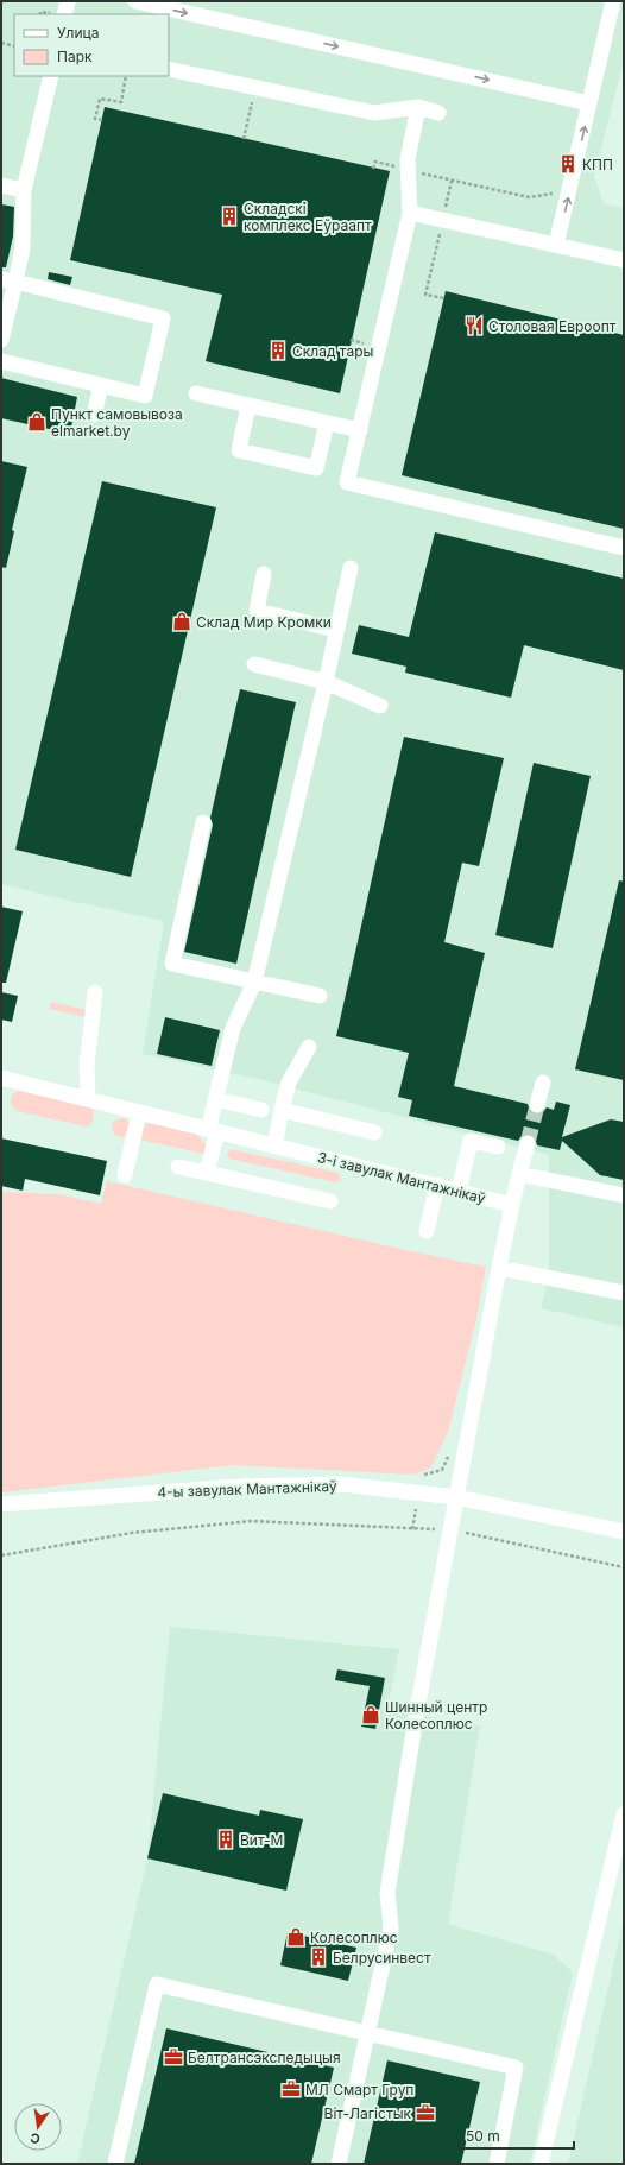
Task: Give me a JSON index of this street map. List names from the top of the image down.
{
  "streets": {
    "street": ["3-і завулак Мантажнікаў", "4-ы завулак Мантажнікаў"]
  },
  "places": {
    "building": [
      "КПП",
      "Складскі комплекс Еўраапт",
      "Склад тары",
      "Вит-М",
      "Белрусинвест"
    ],
    "restaurant": ["Столовая Евроопт"],
    "shop": [
      "Пункт самовывоза elmarket.by",
      "Склад Мир Кромки",
      "Шинный центр Колесоплюс",
      "Колесоплюс"
    ],
    "office": ["Белтрансэкспедыцыя", "МЛ Смарт Груп", "Віт-Лагістык"]
  },
  "legend": ["Улица", "Парк"],
  "scale_bar": "50 m",
  "north": "bottom"
}
